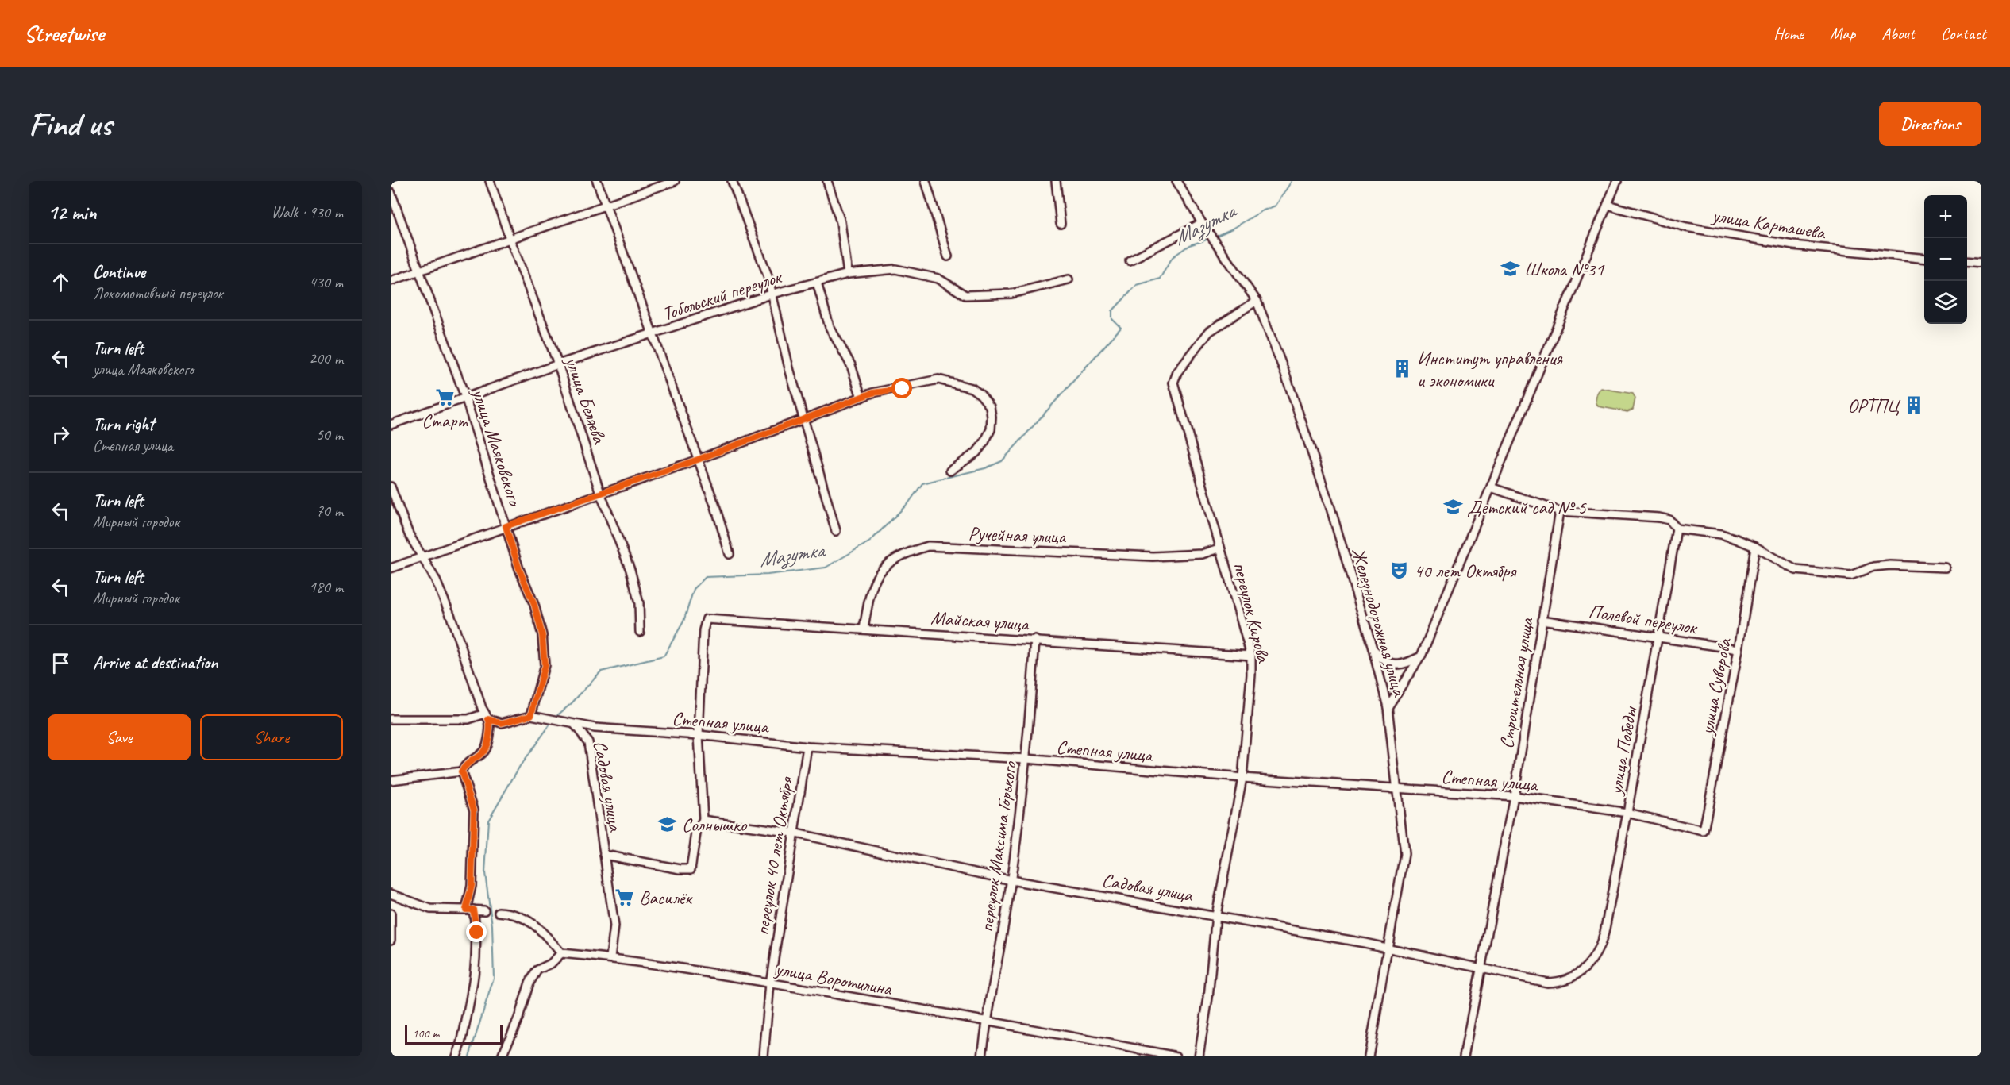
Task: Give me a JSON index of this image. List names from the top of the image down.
{
  "streets": {
    "street": [
      "улица Карташева",
      "Тобольский переулок",
      "улица Беляева",
      "улица Маяковского",
      "Ручейная улица",
      "переулок Кирова",
      "Полевой переулок",
      "Майская улица",
      "Железнодорожная улица",
      "Строительная улица",
      "улица Суворова",
      "Степная улица",
      "улица Победы",
      "Садовая улица",
      "переулок Максима Горького",
      "переулок 40 лет Октября",
      "улица Воротилина"
    ]
  },
  "crossings": [
    ["Тобольский переулок", "улица Беляева"],
    ["Тобольский переулок", "улица Маяковского"],
    ["улица Маяковского", "Степная улица"],
    ["Ручейная улица", "переулок Кирова"],
    ["Ручейная улица", "Майская улица"],
    ["переулок Кирова", "Майская улица"],
    ["переулок Кирова", "Железнодорожная улица"],
    ["переулок Кирова", "Степная улица"],
    ["переулок Кирова", "Садовая улица"],
    ["Полевой переулок", "Строительная улица"],
    ["Полевой переулок", "улица Суворова"],
    ["Полевой переулок", "улица Победы"],
    ["Майская улица", "Садовая улица"],
    ["Майская улица", "переулок Максима Горького"],
    ["Железнодорожная улица", "Степная улица"],
    ["Железнодорожная улица", "Садовая улица"],
    ["Строительная улица", "Степная улица"],
    ["Строительная улица", "Садовая улица"],
    ["улица Суворова", "Степная улица"],
    ["Степная улица", "улица Победы"],
    ["Степная улица", "Садовая улица"],
    ["Степная улица", "переулок Максима Горького"],
    ["Степная улица", "переулок 40 лет Октября"],
    ["улица Победы", "Садовая улица"],
    ["Садовая улица", "переулок Максима Горького"],
    ["Садовая улица", "переулок 40 лет Октября"],
    ["Садовая улица", "улица Воротилина"],
    ["переулок Максима Горького", "улица Воротилина"],
    ["переулок 40 лет Октября", "улица Воротилина"]
  ],
  "water": ["Мазутка"],
  "places": {
    "school or university": ["Школа №31", "Детский сад № 5", "Солнышко"],
    "building": ["Институт управления и экономики", "ОРТПЦ"],
    "supermarket": ["Старт", "Василёк"],
    "theatre": ["40 лет Октября"]
  },
  "scale_bar": "100 m",
  "page": {
    "header": "Streetwise",
    "nav": [
      "Home",
      "Map",
      "About",
      "Contact"
    ],
    "buttons": [
      "Directions",
      ["Save", "Share"]
    ],
    "title": "Find us",
    "heading": ["12 min", "Walk · 930 m"],
    "map_buttons": ["+", "−"],
    "list": [
      ["Continue", "Локомотивный переулок", "430 m"],
      ["Turn left", "улица Маяковского", "200 m"],
      ["Turn right", "Степная улица", "50 m"],
      ["Turn left", "Мирный городок", "70 m"],
      ["Turn left", "Мирный городок", "180 m"],
      "Arrive at destination"
    ],
    "scale": "100 m"
  }
}
